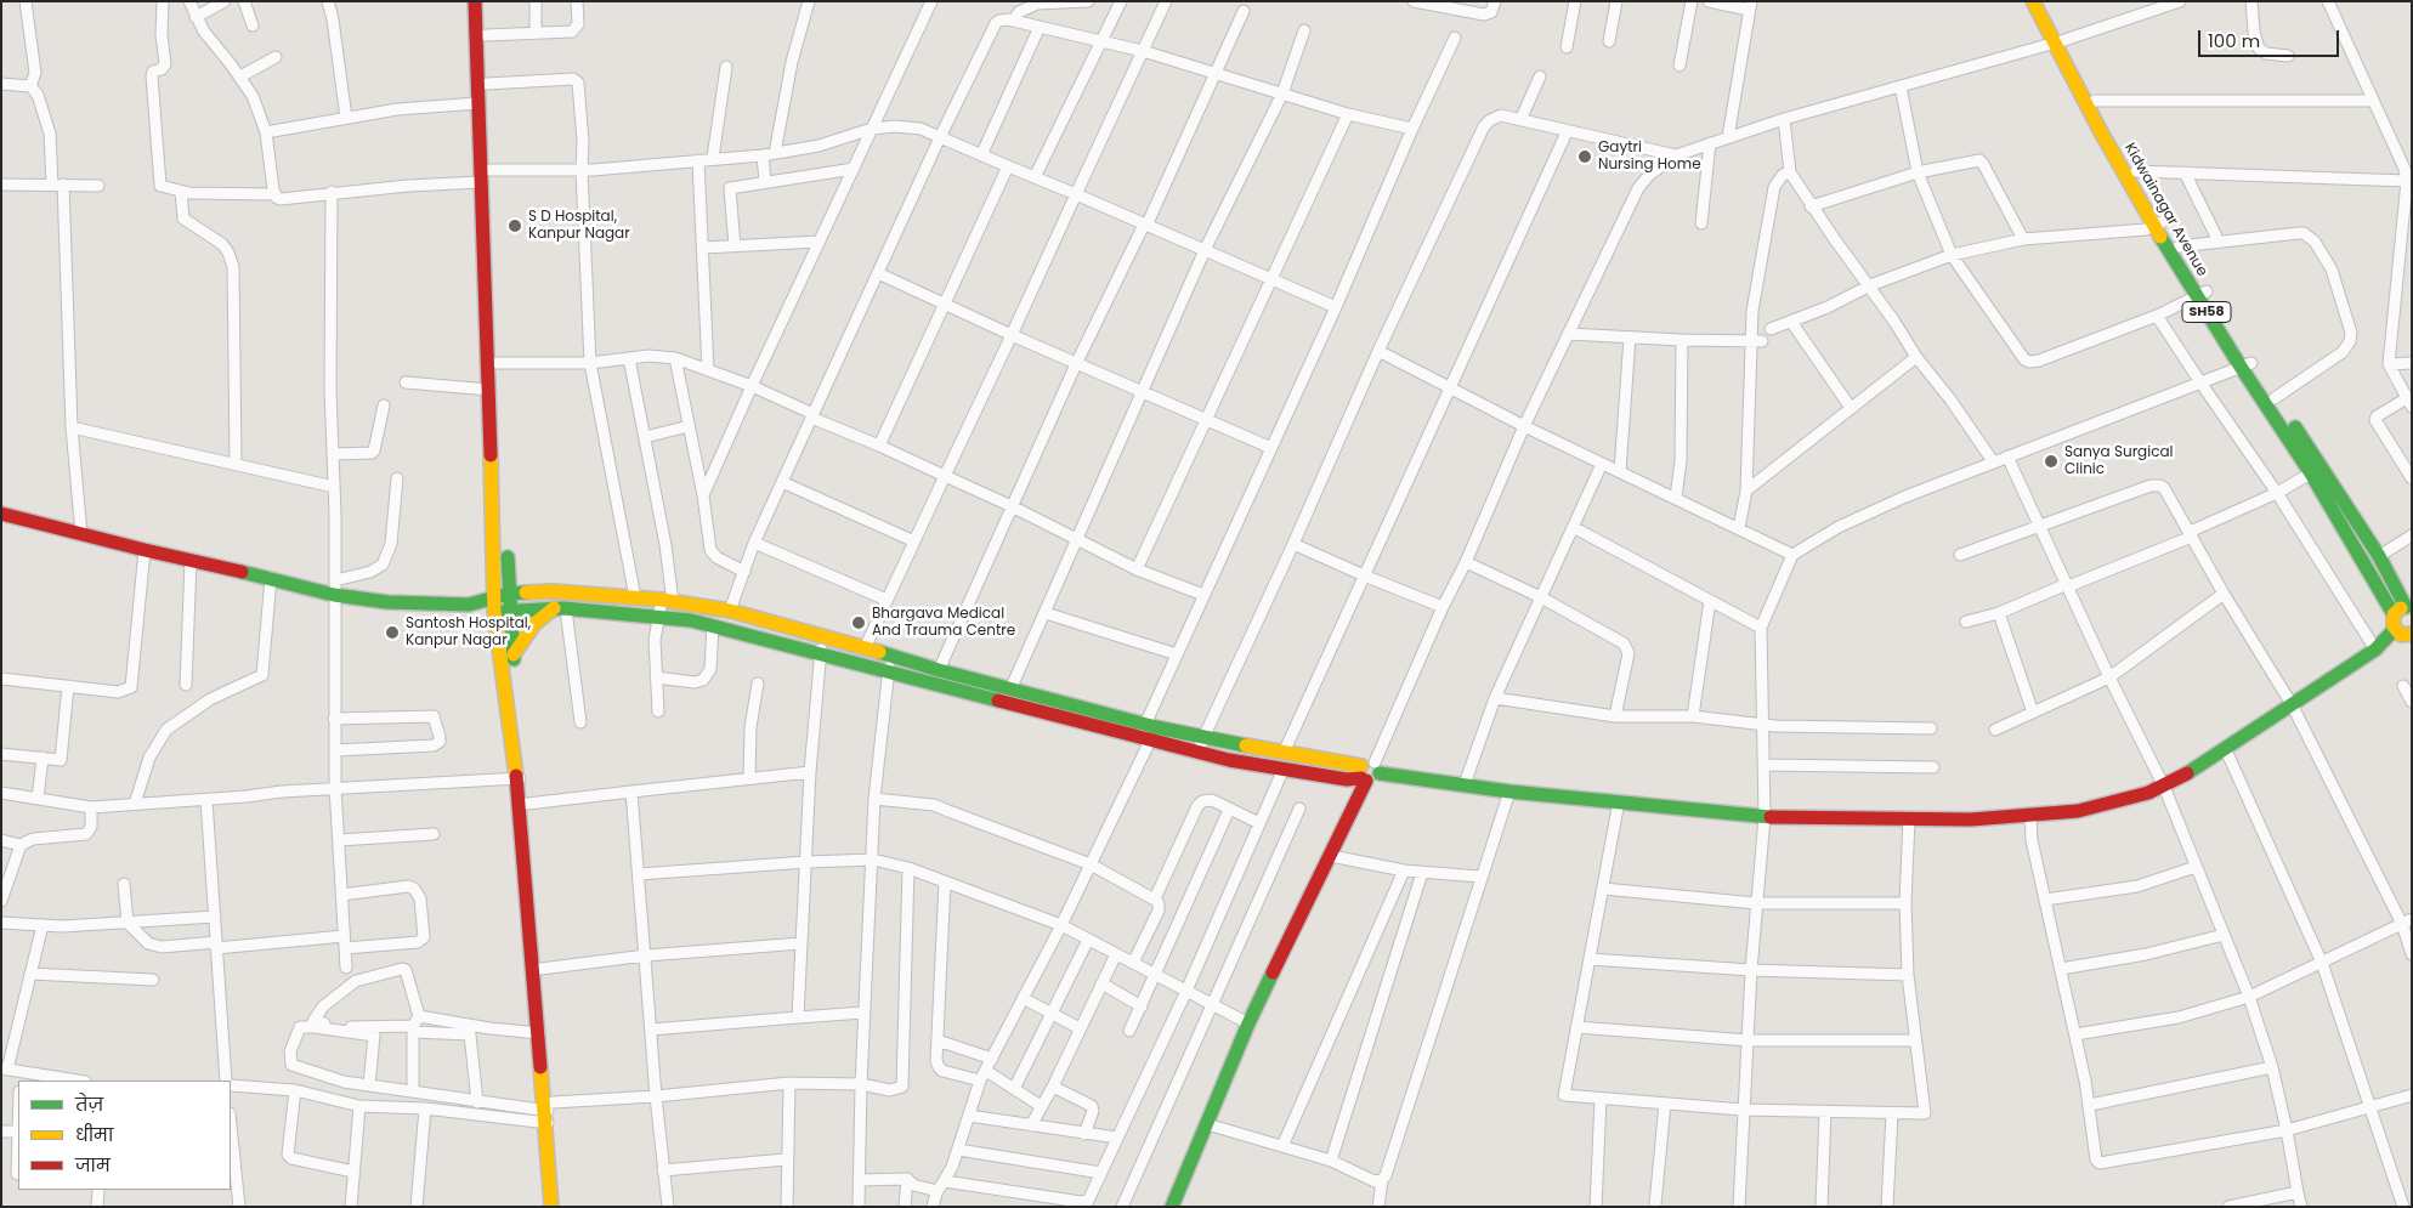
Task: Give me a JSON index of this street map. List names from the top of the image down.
{
  "streets": {
    "main road": ["Kidwainagar Avenue", "SH58"]
  },
  "crossings": [
    ["Kidwainagar Avenue", "SH58"]
  ],
  "places": [
    "Gaytri Nursing Home",
    "S D Hospital, Kanpur Nagar",
    "Sanya Surgical Clinic",
    "Bhargava Medical And Trauma Centre",
    "Santosh Hospital, Kanpur Nagar"
  ],
  "legend": ["तेज़", "धीमा", "जाम"],
  "scale_bar": "100 m"
}
